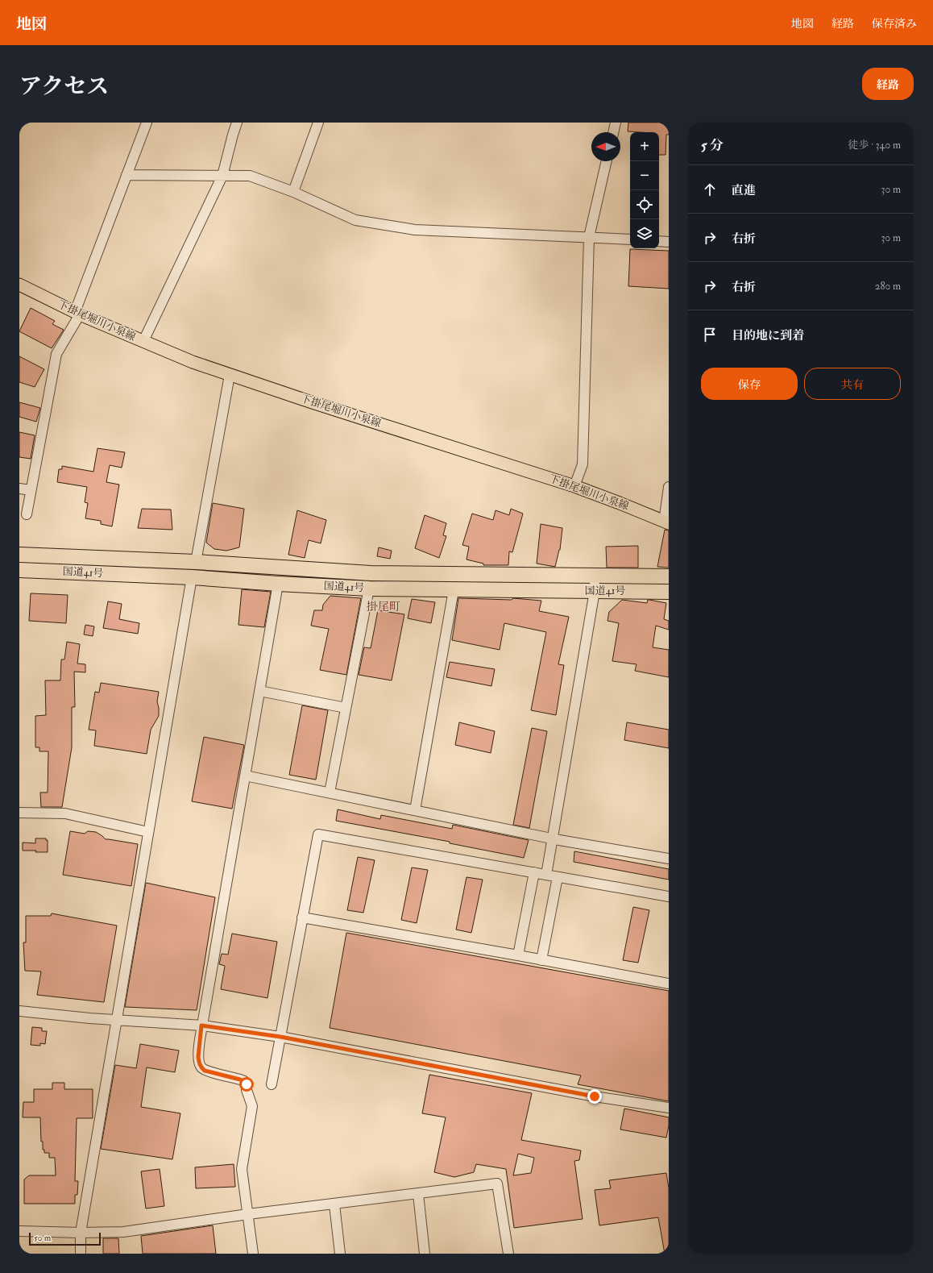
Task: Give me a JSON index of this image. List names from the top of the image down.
{
  "streets": {
    "highway": ["国道41号"],
    "main road": ["下掛尾堀川小泉線"]
  },
  "districts": ["掛尾町"],
  "scale_bar": "50 m",
  "north": "left",
  "page": {
    "header": "地図",
    "nav": ["地図", "経路", "保存済み"],
    "title": "アクセス",
    "buttons": [
      "経路",
      ["保存", "共有"]
    ],
    "heading": ["5 分", "徒歩 · 340 m"],
    "map_buttons": ["+", "−"],
    "list": [
      ["直進", "30 m"],
      ["右折", "30 m"],
      ["右折", "280 m"],
      "目的地に到着"
    ],
    "scale": "50 m"
  }
}
